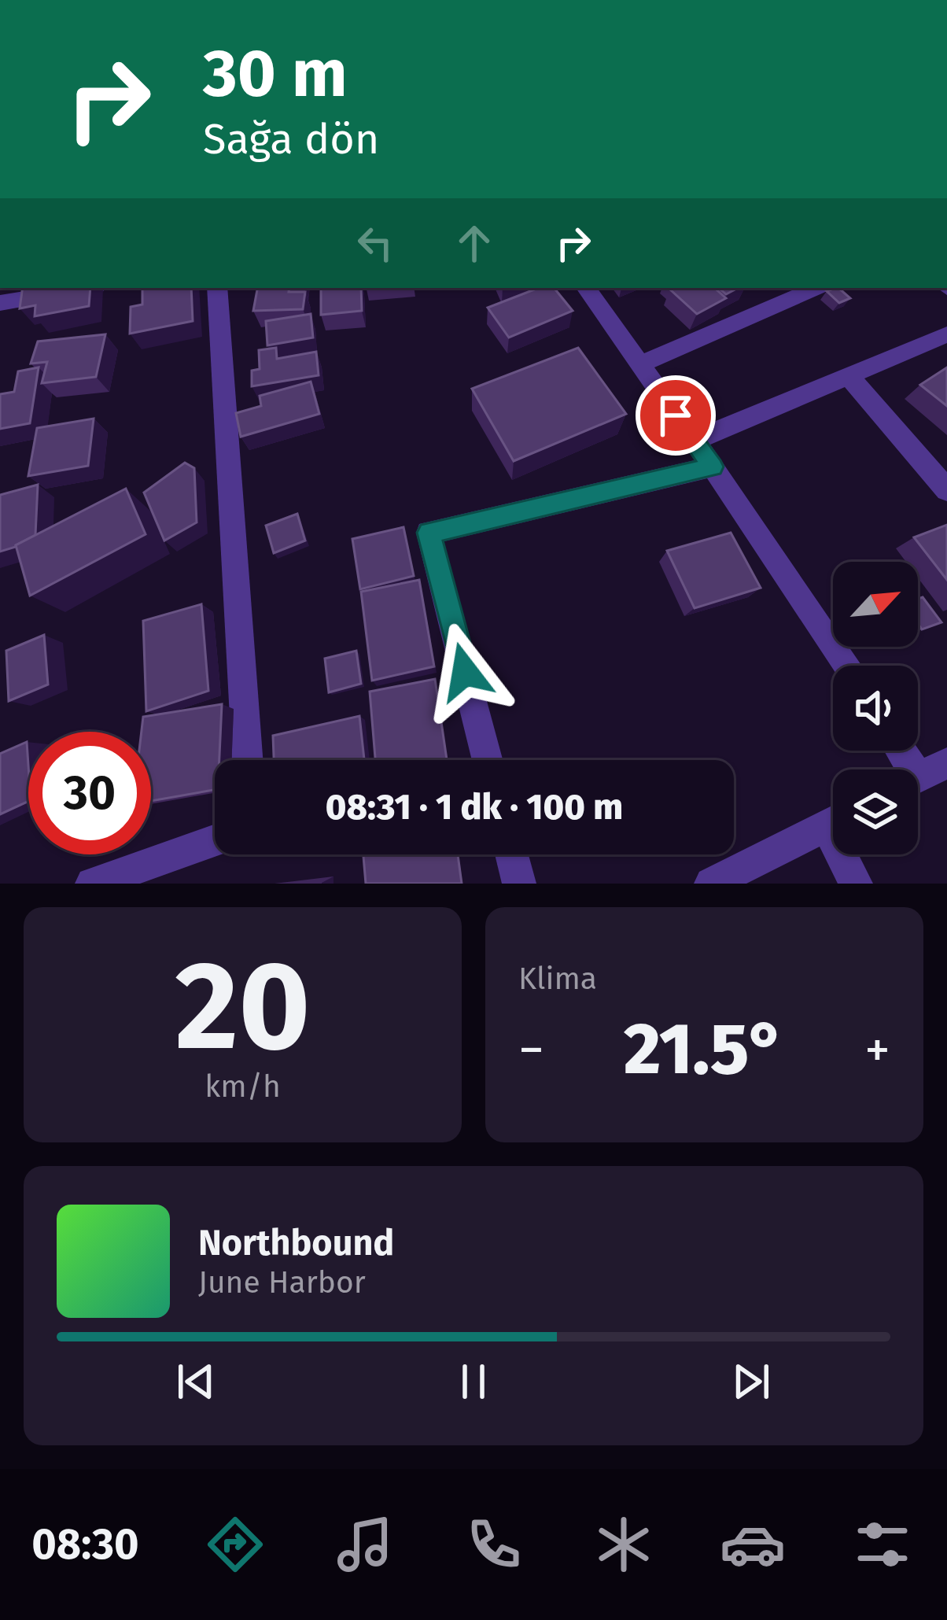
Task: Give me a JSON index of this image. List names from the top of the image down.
{
  "north": "top right",
  "page": {
    "turn": ["30 m", "Sağa dön"],
    "limit": "30",
    "trip": "08:31 · 1 dk · 100 m",
    "tile": [
      ["20", "km/h"],
      "Klima"
    ],
    "heat": ["−", "21.5°", "+"],
    "song": ["Northbound", "June Harbor"],
    "tabs": "08:30"
  }
}
